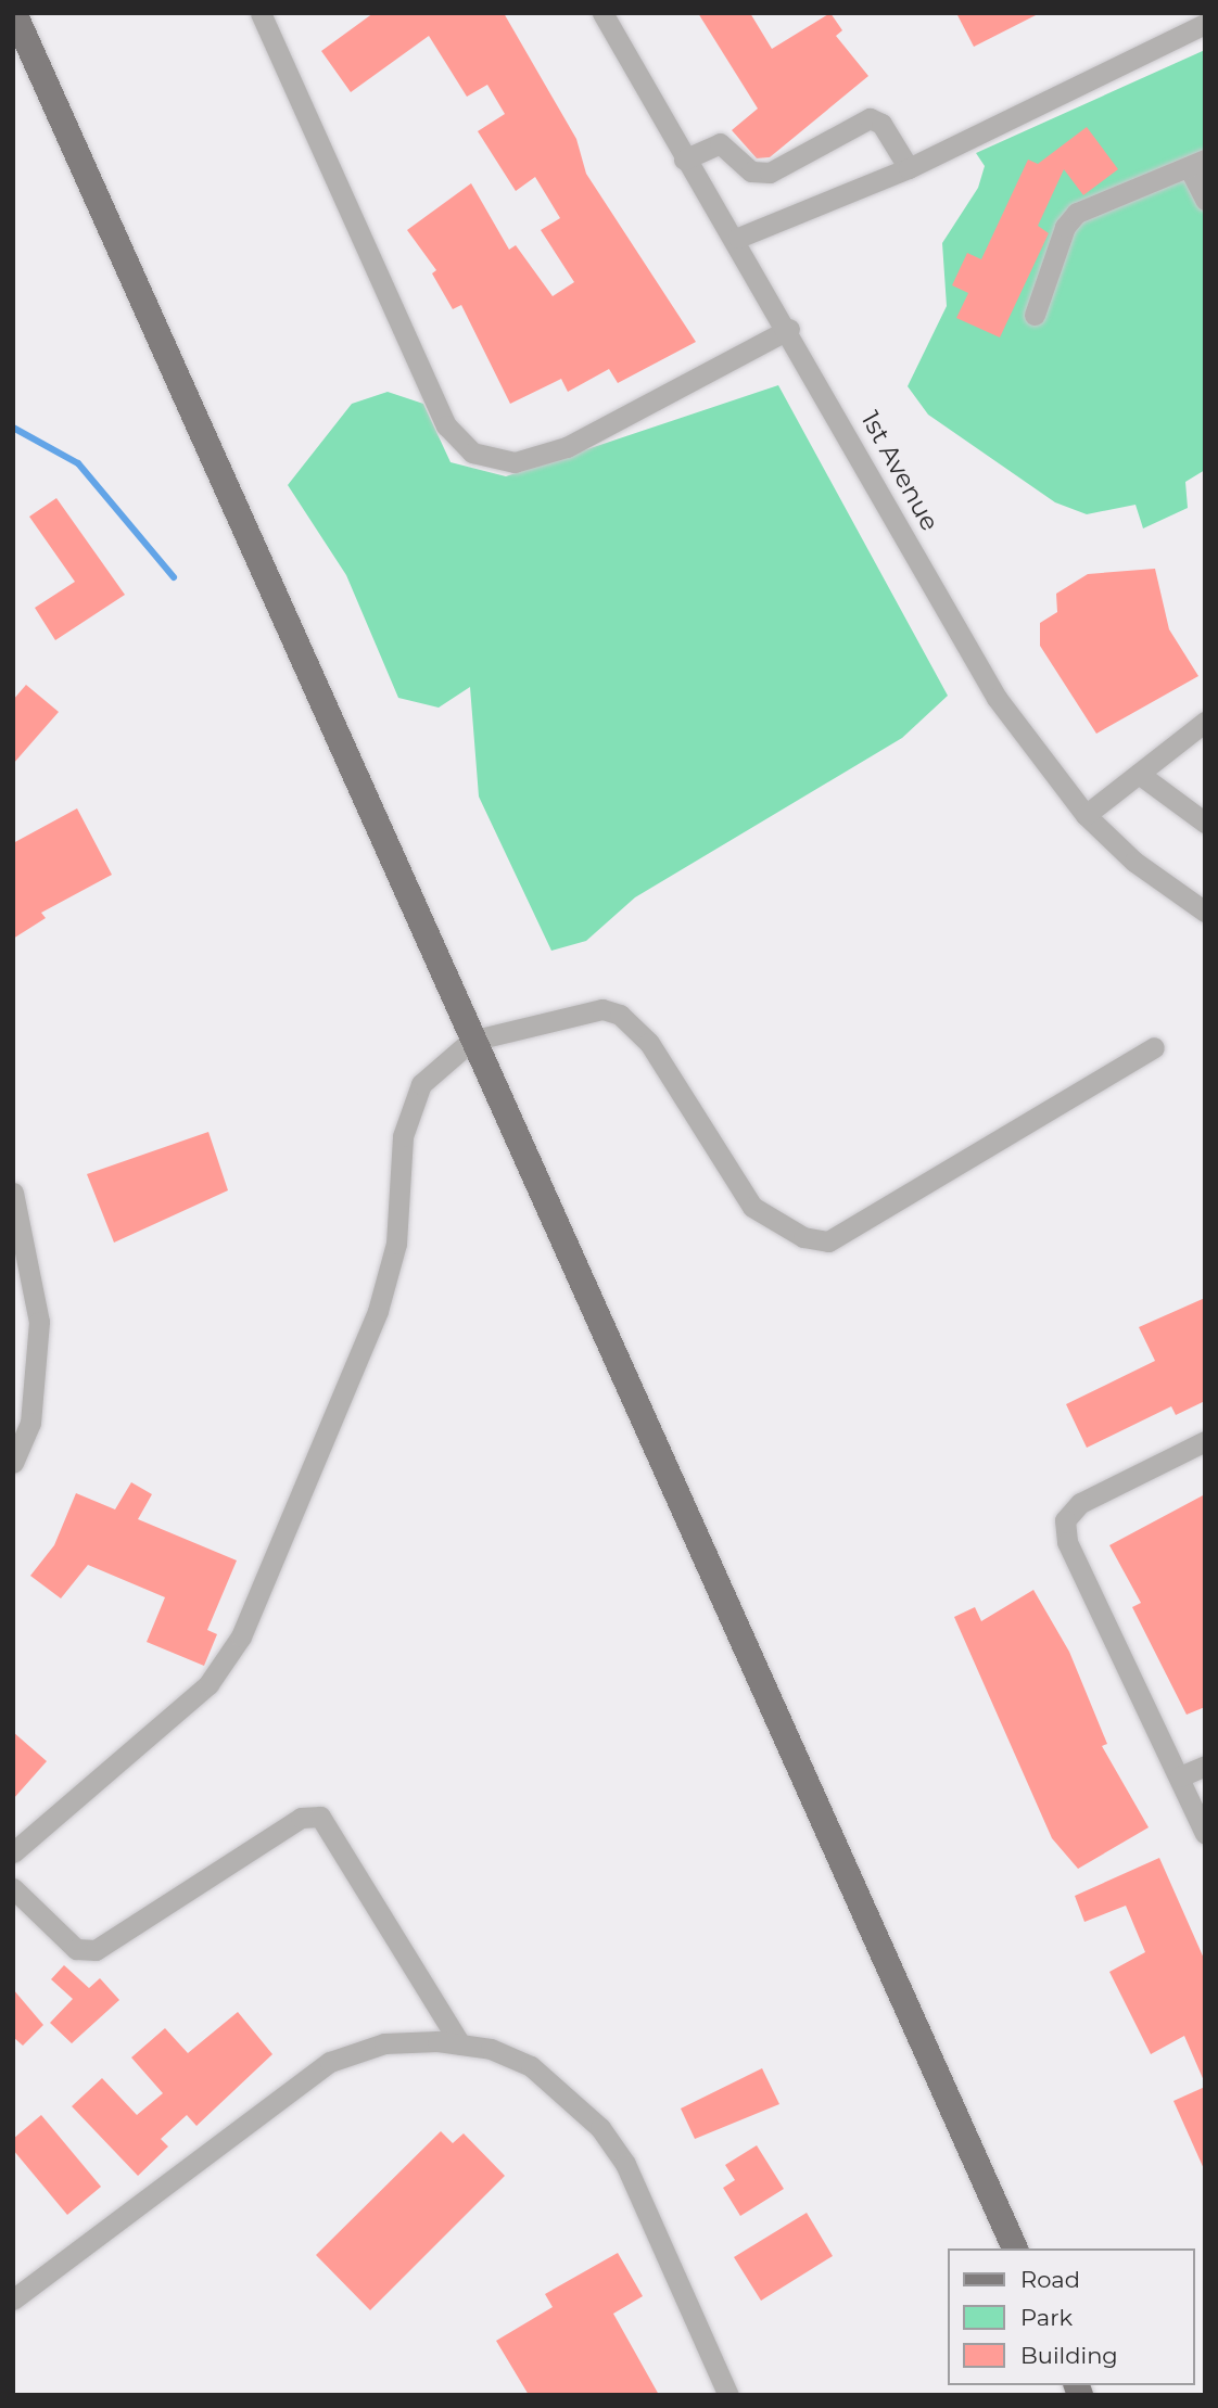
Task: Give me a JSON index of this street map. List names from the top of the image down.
{
  "streets": {
    "street": ["1st Avenue"]
  },
  "legend": ["Road", "Park", "Building"]
}
